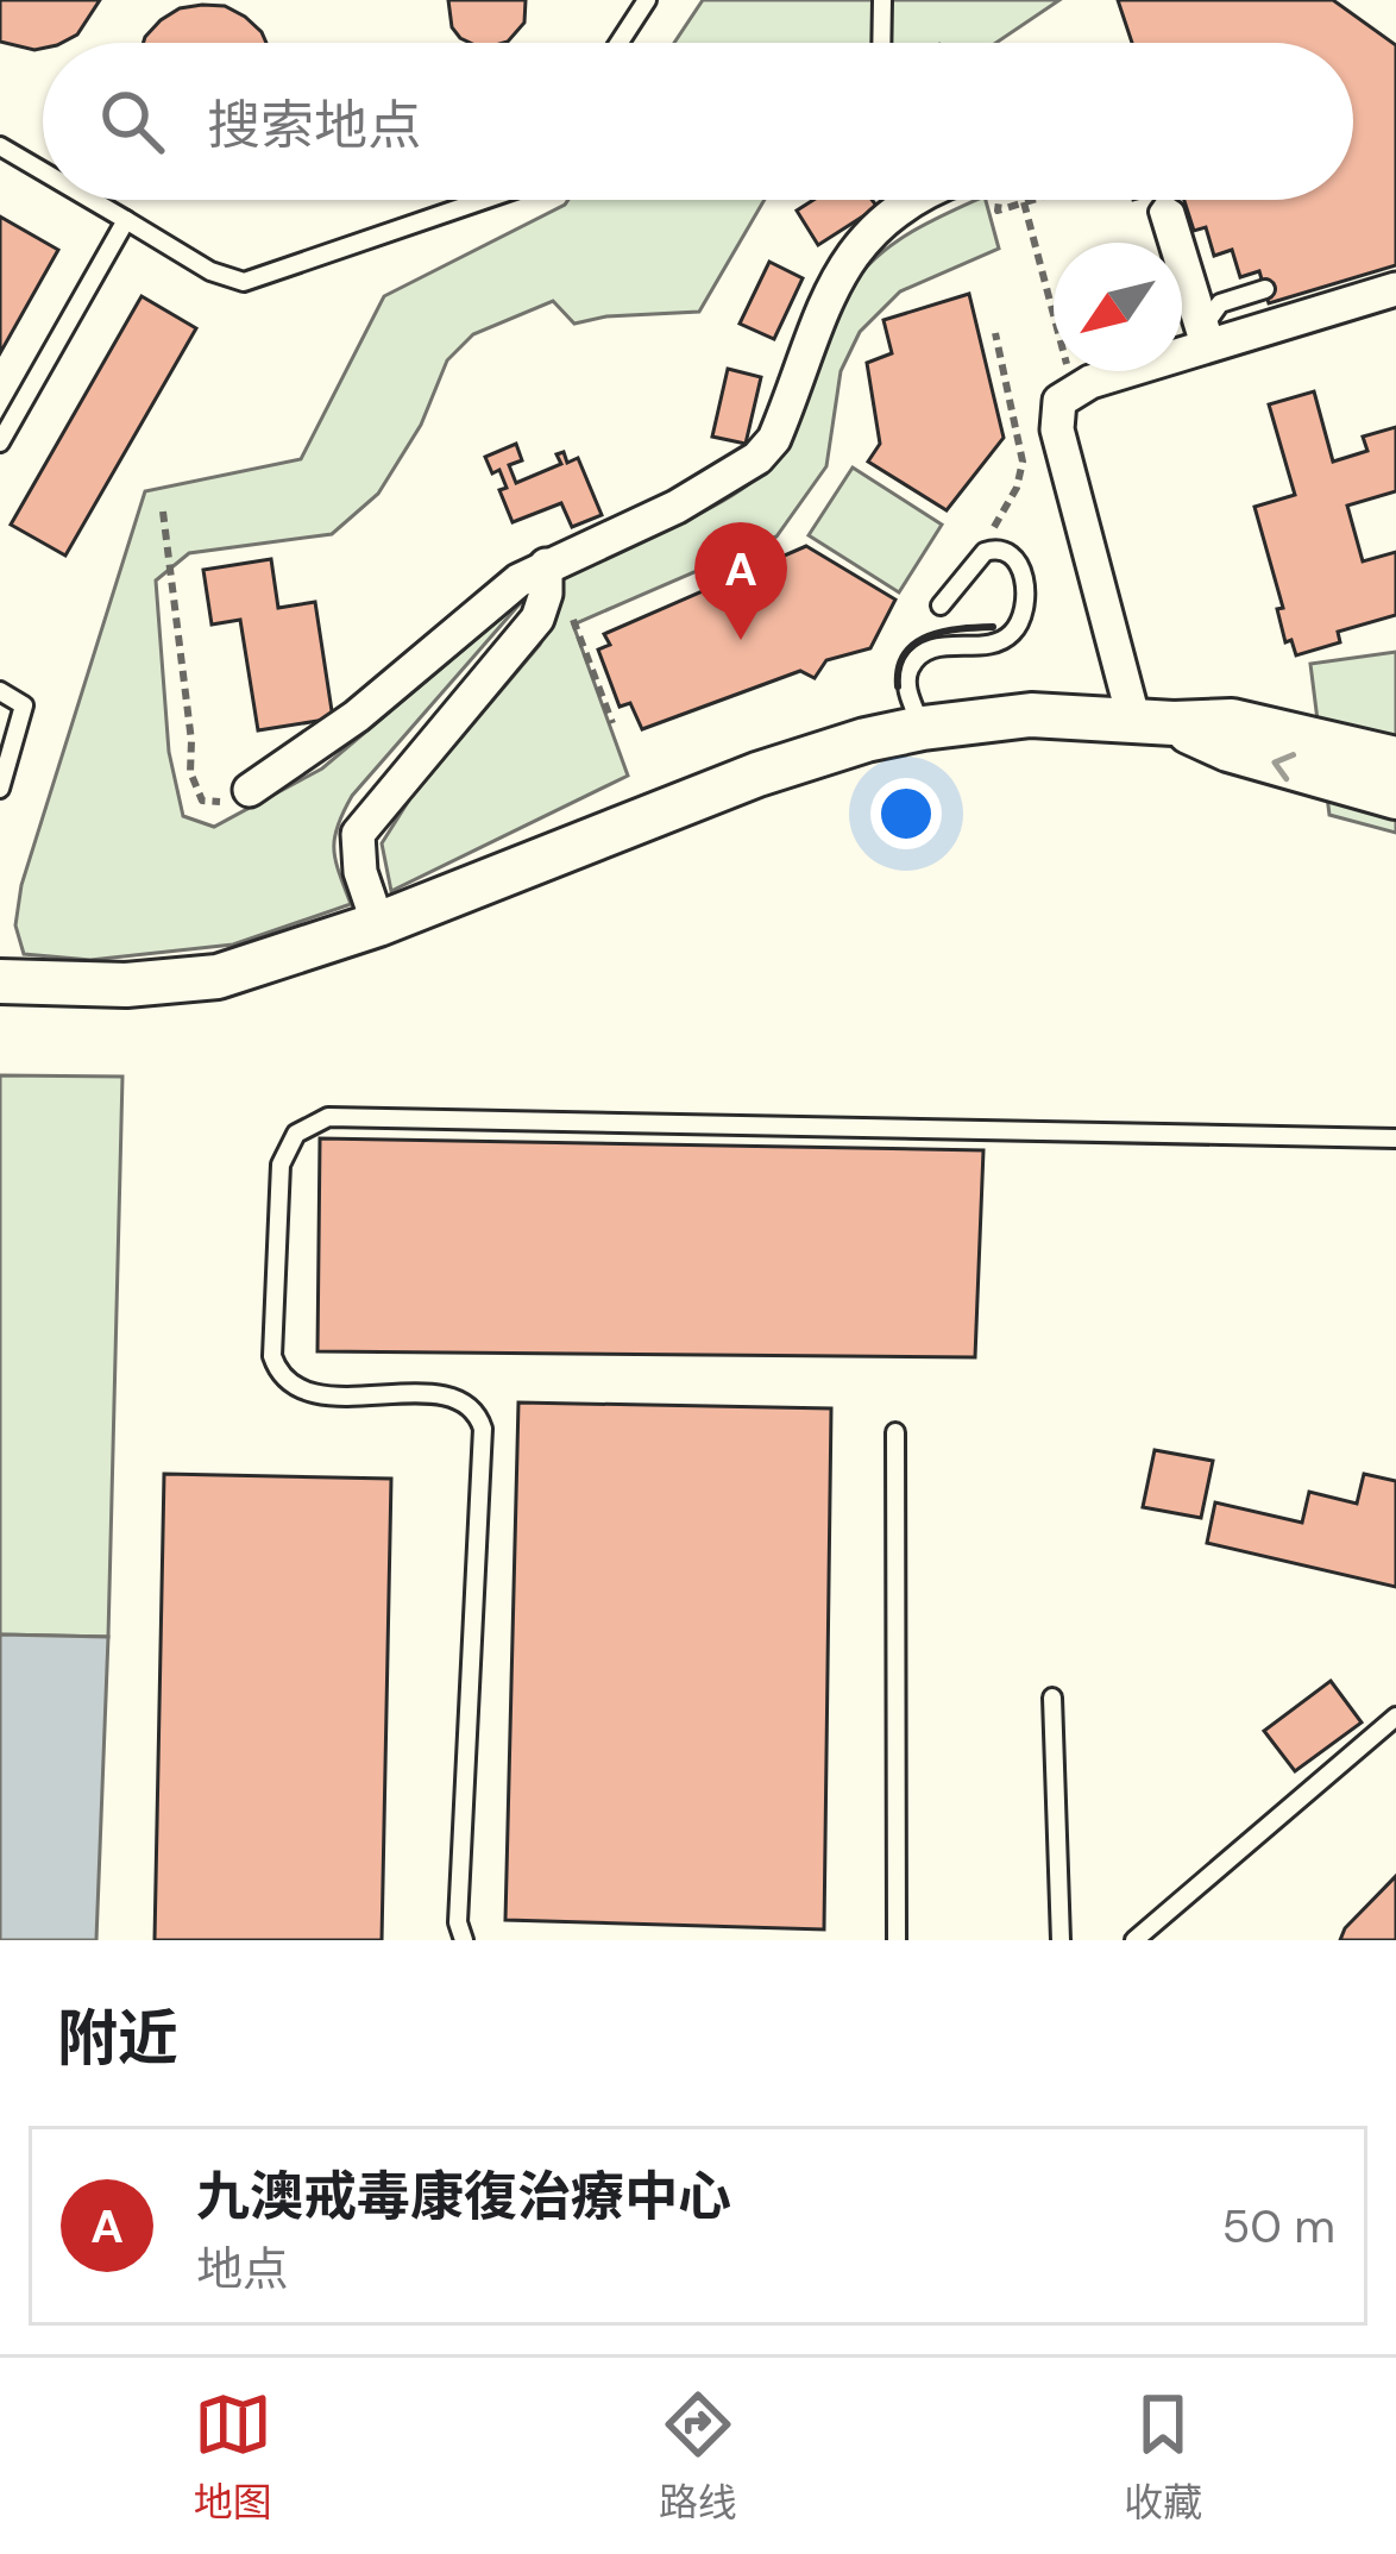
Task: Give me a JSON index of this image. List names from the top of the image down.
{
  "north": "bottom left",
  "page": {
    "search": "搜索地点",
    "pins": "A",
    "heading": "附近",
    "list": [
      {
        "mark": "A",
        "name": "九澳戒毒康復治療中心",
        "note": "地点",
        "value": "50 m"
      }
    ],
    "nav": ["地图", "路线", "收藏"]
  }
}
